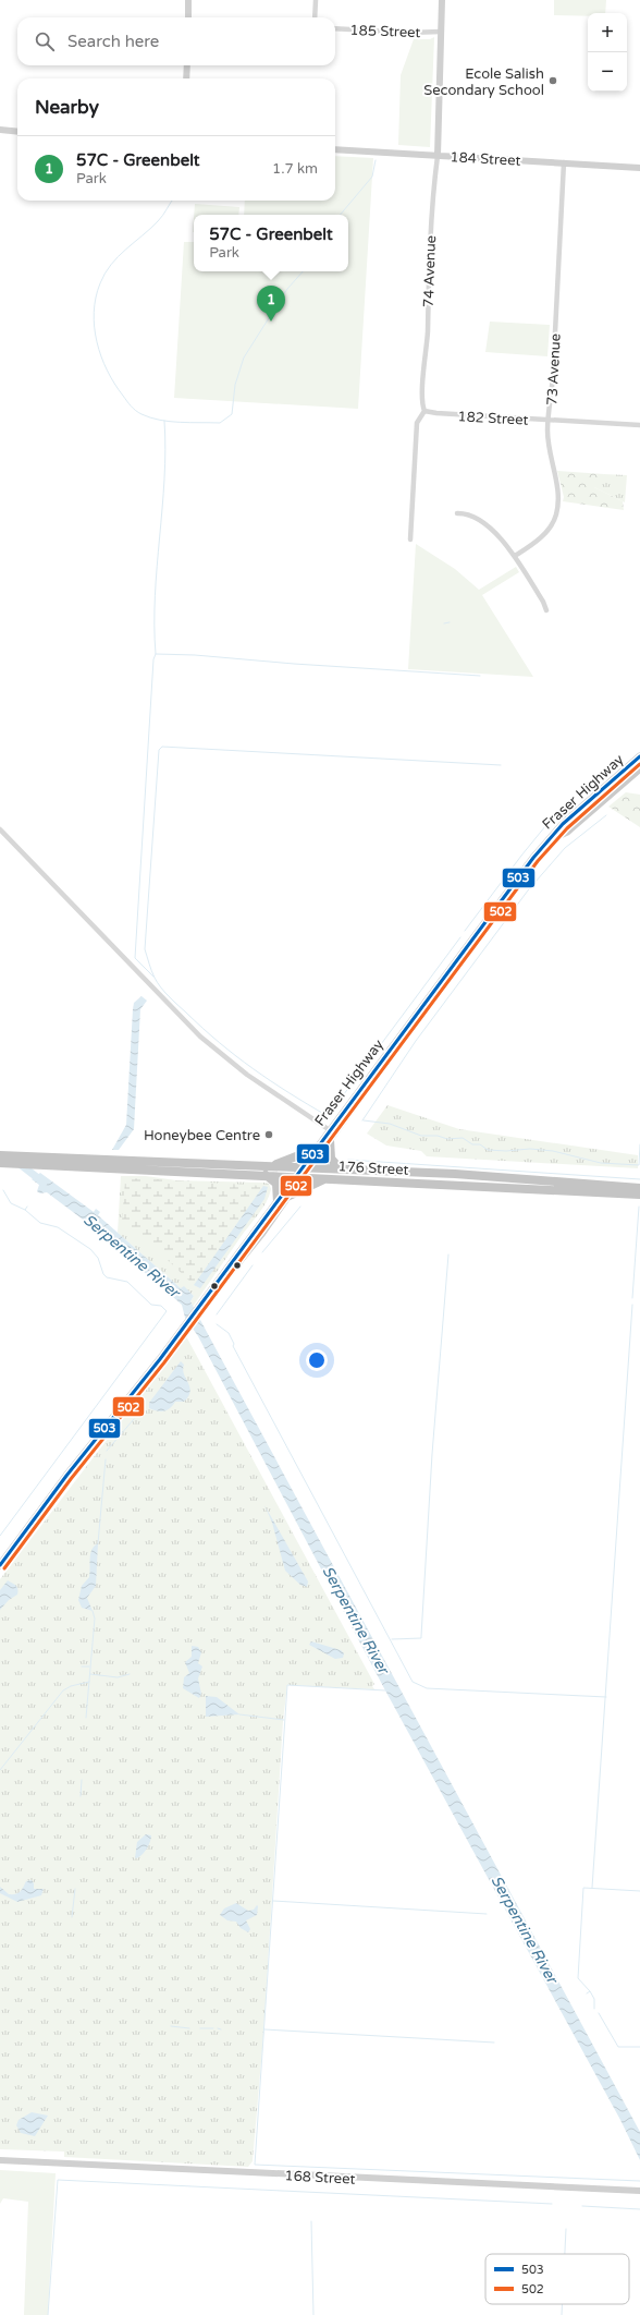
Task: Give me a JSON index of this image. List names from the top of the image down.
{
  "streets": {
    "highway": ["176 Street"],
    "main road": [
      "184 Street",
      "74 Avenue",
      "Fraser Highway",
      "168 Street"
    ],
    "street": ["185 Street", "73 Avenue", "182 Street"]
  },
  "crossings": [
    ["185 Street", "74 Avenue"],
    ["184 Street", "74 Avenue"],
    ["184 Street", "73 Avenue"],
    ["74 Avenue", "182 Street"],
    ["73 Avenue", "182 Street"],
    ["Fraser Highway", "176 Street"]
  ],
  "water": ["Serpentine River"],
  "places": ["Ecole Salish Secondary School", "Honeybee Centre"],
  "lines": ["transit line 503", "transit line 502"],
  "legend": ["503", "502"],
  "page": {
    "map_buttons": ["+", "−"],
    "search": "Search here",
    "heading": "Nearby",
    "list": [
      {
        "mark": "1",
        "name": "57C - Greenbelt",
        "note": "Park",
        "value": "1.7 km"
      }
    ],
    "popup": ["57C - Greenbelt", "Park"],
    "pins": "1"
  }
}
